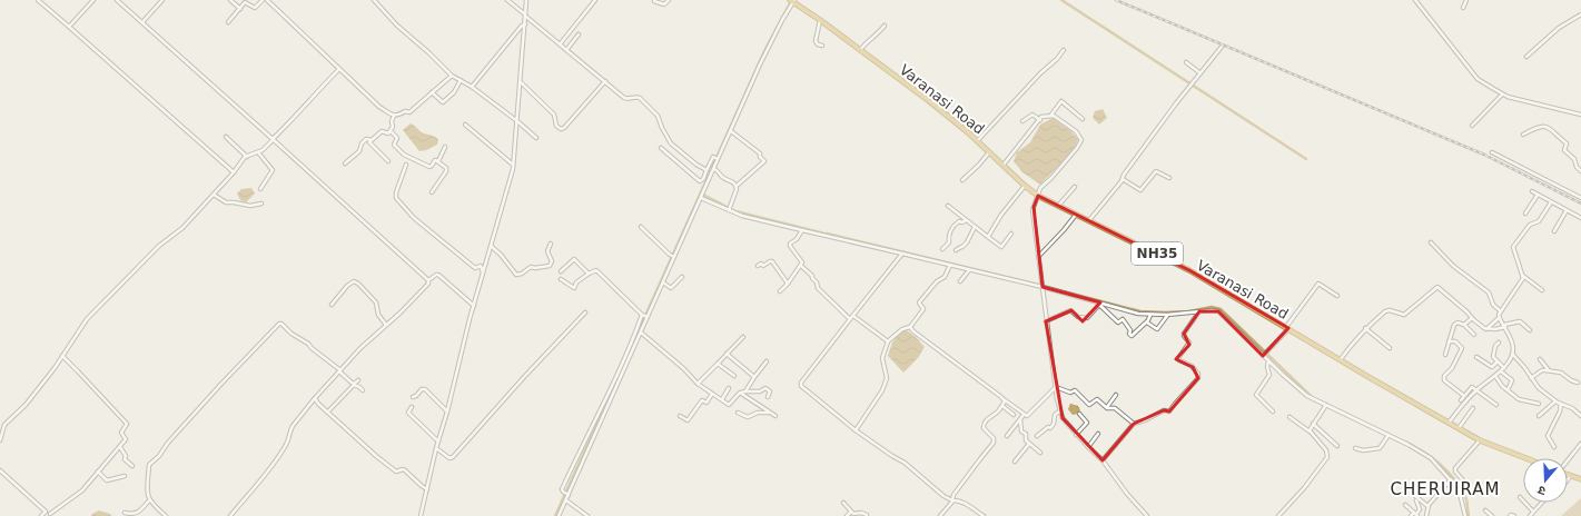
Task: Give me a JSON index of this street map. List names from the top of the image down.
{
  "streets": {
    "highway": ["Varanasi Road", "NH35"]
  },
  "districts": ["CHERUIRAM"],
  "north": "bottom"
}
